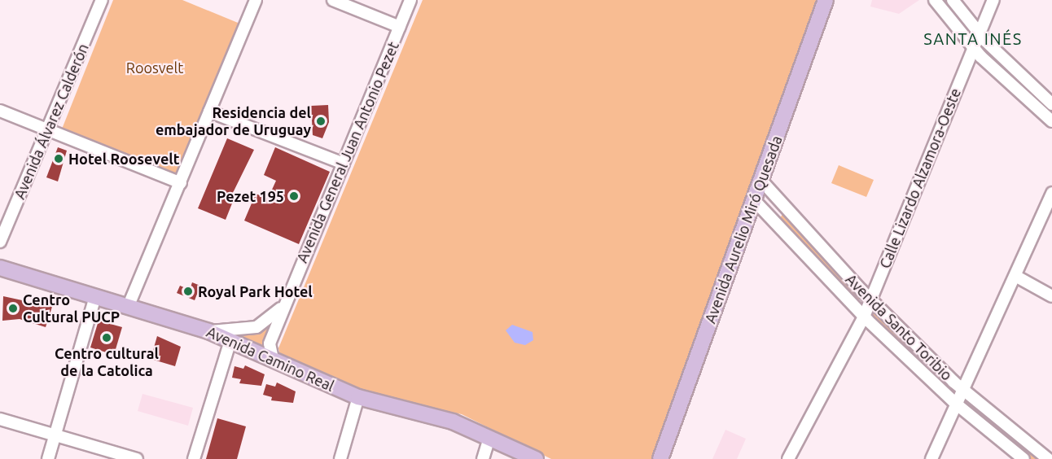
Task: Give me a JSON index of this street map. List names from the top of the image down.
{
  "streets": {
    "main road": ["Avenida Aurelio Miró Quesada", "Avenida Camino Real"],
    "street": [
      "Avenida Álvarez Calderón",
      "Avenida General Juan Antonio Pezet",
      "Calle Lizardo Alzamora-Oeste",
      "Avenida Santo Toribio"
    ]
  },
  "crossings": [
    ["Avenida General Juan Antonio Pezet", "Avenida Camino Real"],
    ["Calle Lizardo Alzamora-Oeste", "Avenida Santo Toribio"],
    ["Avenida Aurelio Miró Quesada", "Avenida Santo Toribio"]
  ],
  "districts": ["SANTA INÉS"],
  "parks": ["Roosvelt"],
  "places": [
    "Residencia del embajador de Uruguay",
    "Hotel Roosevelt",
    "Pezet 195",
    "Royal Park Hotel",
    "Centro Cultural PUCP",
    "Centro cultural de la Catolica"
  ]
}
